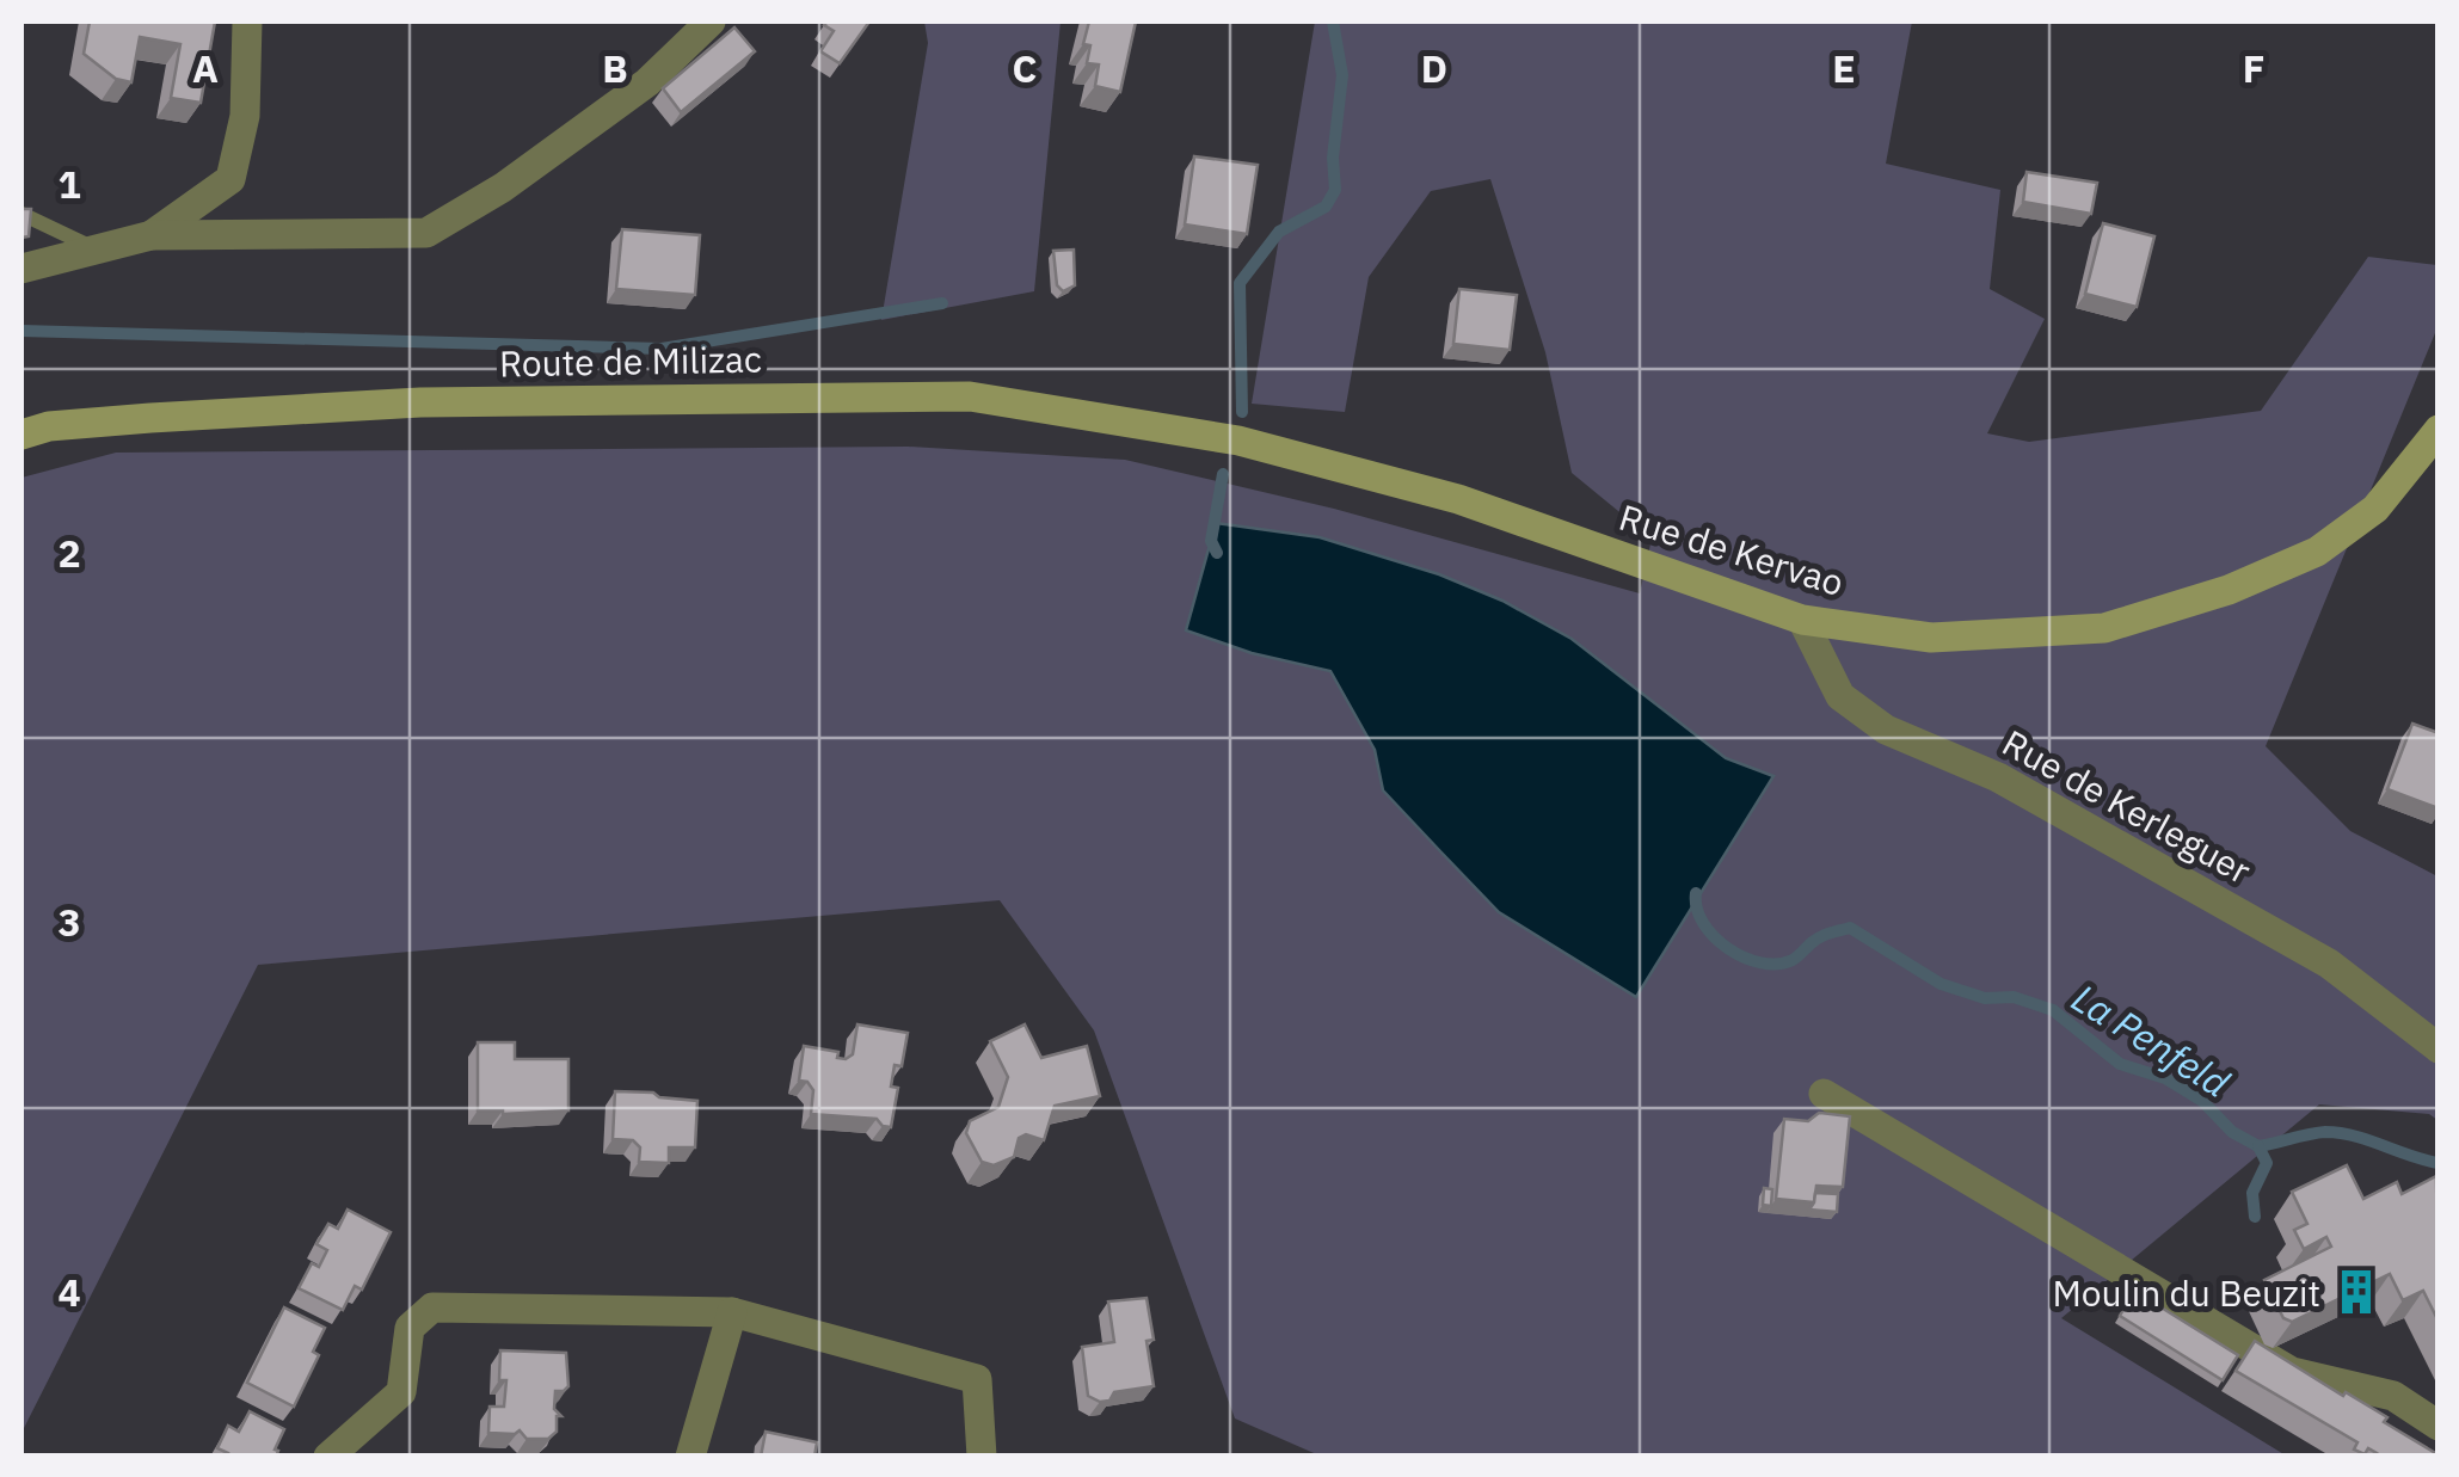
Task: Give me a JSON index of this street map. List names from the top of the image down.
{
  "streets": {
    "main road": ["Route de Milizac", "Rue de Kervao"],
    "street": ["Rue de Kerleguer"]
  },
  "crossings": [
    ["Route de Milizac", "Rue de Kervao"],
    ["Rue de Kervao", "Rue de Kerleguer"]
  ],
  "water": ["La Penfeld"],
  "places": {
    "building": ["Moulin du Beuzit"]
  },
  "grid": {
    "columns": [
      "A",
      "B",
      "C",
      "D",
      "E",
      "F"
    ],
    "rows": [
      "1",
      "2",
      "3",
      "4"
    ]
  }
}
